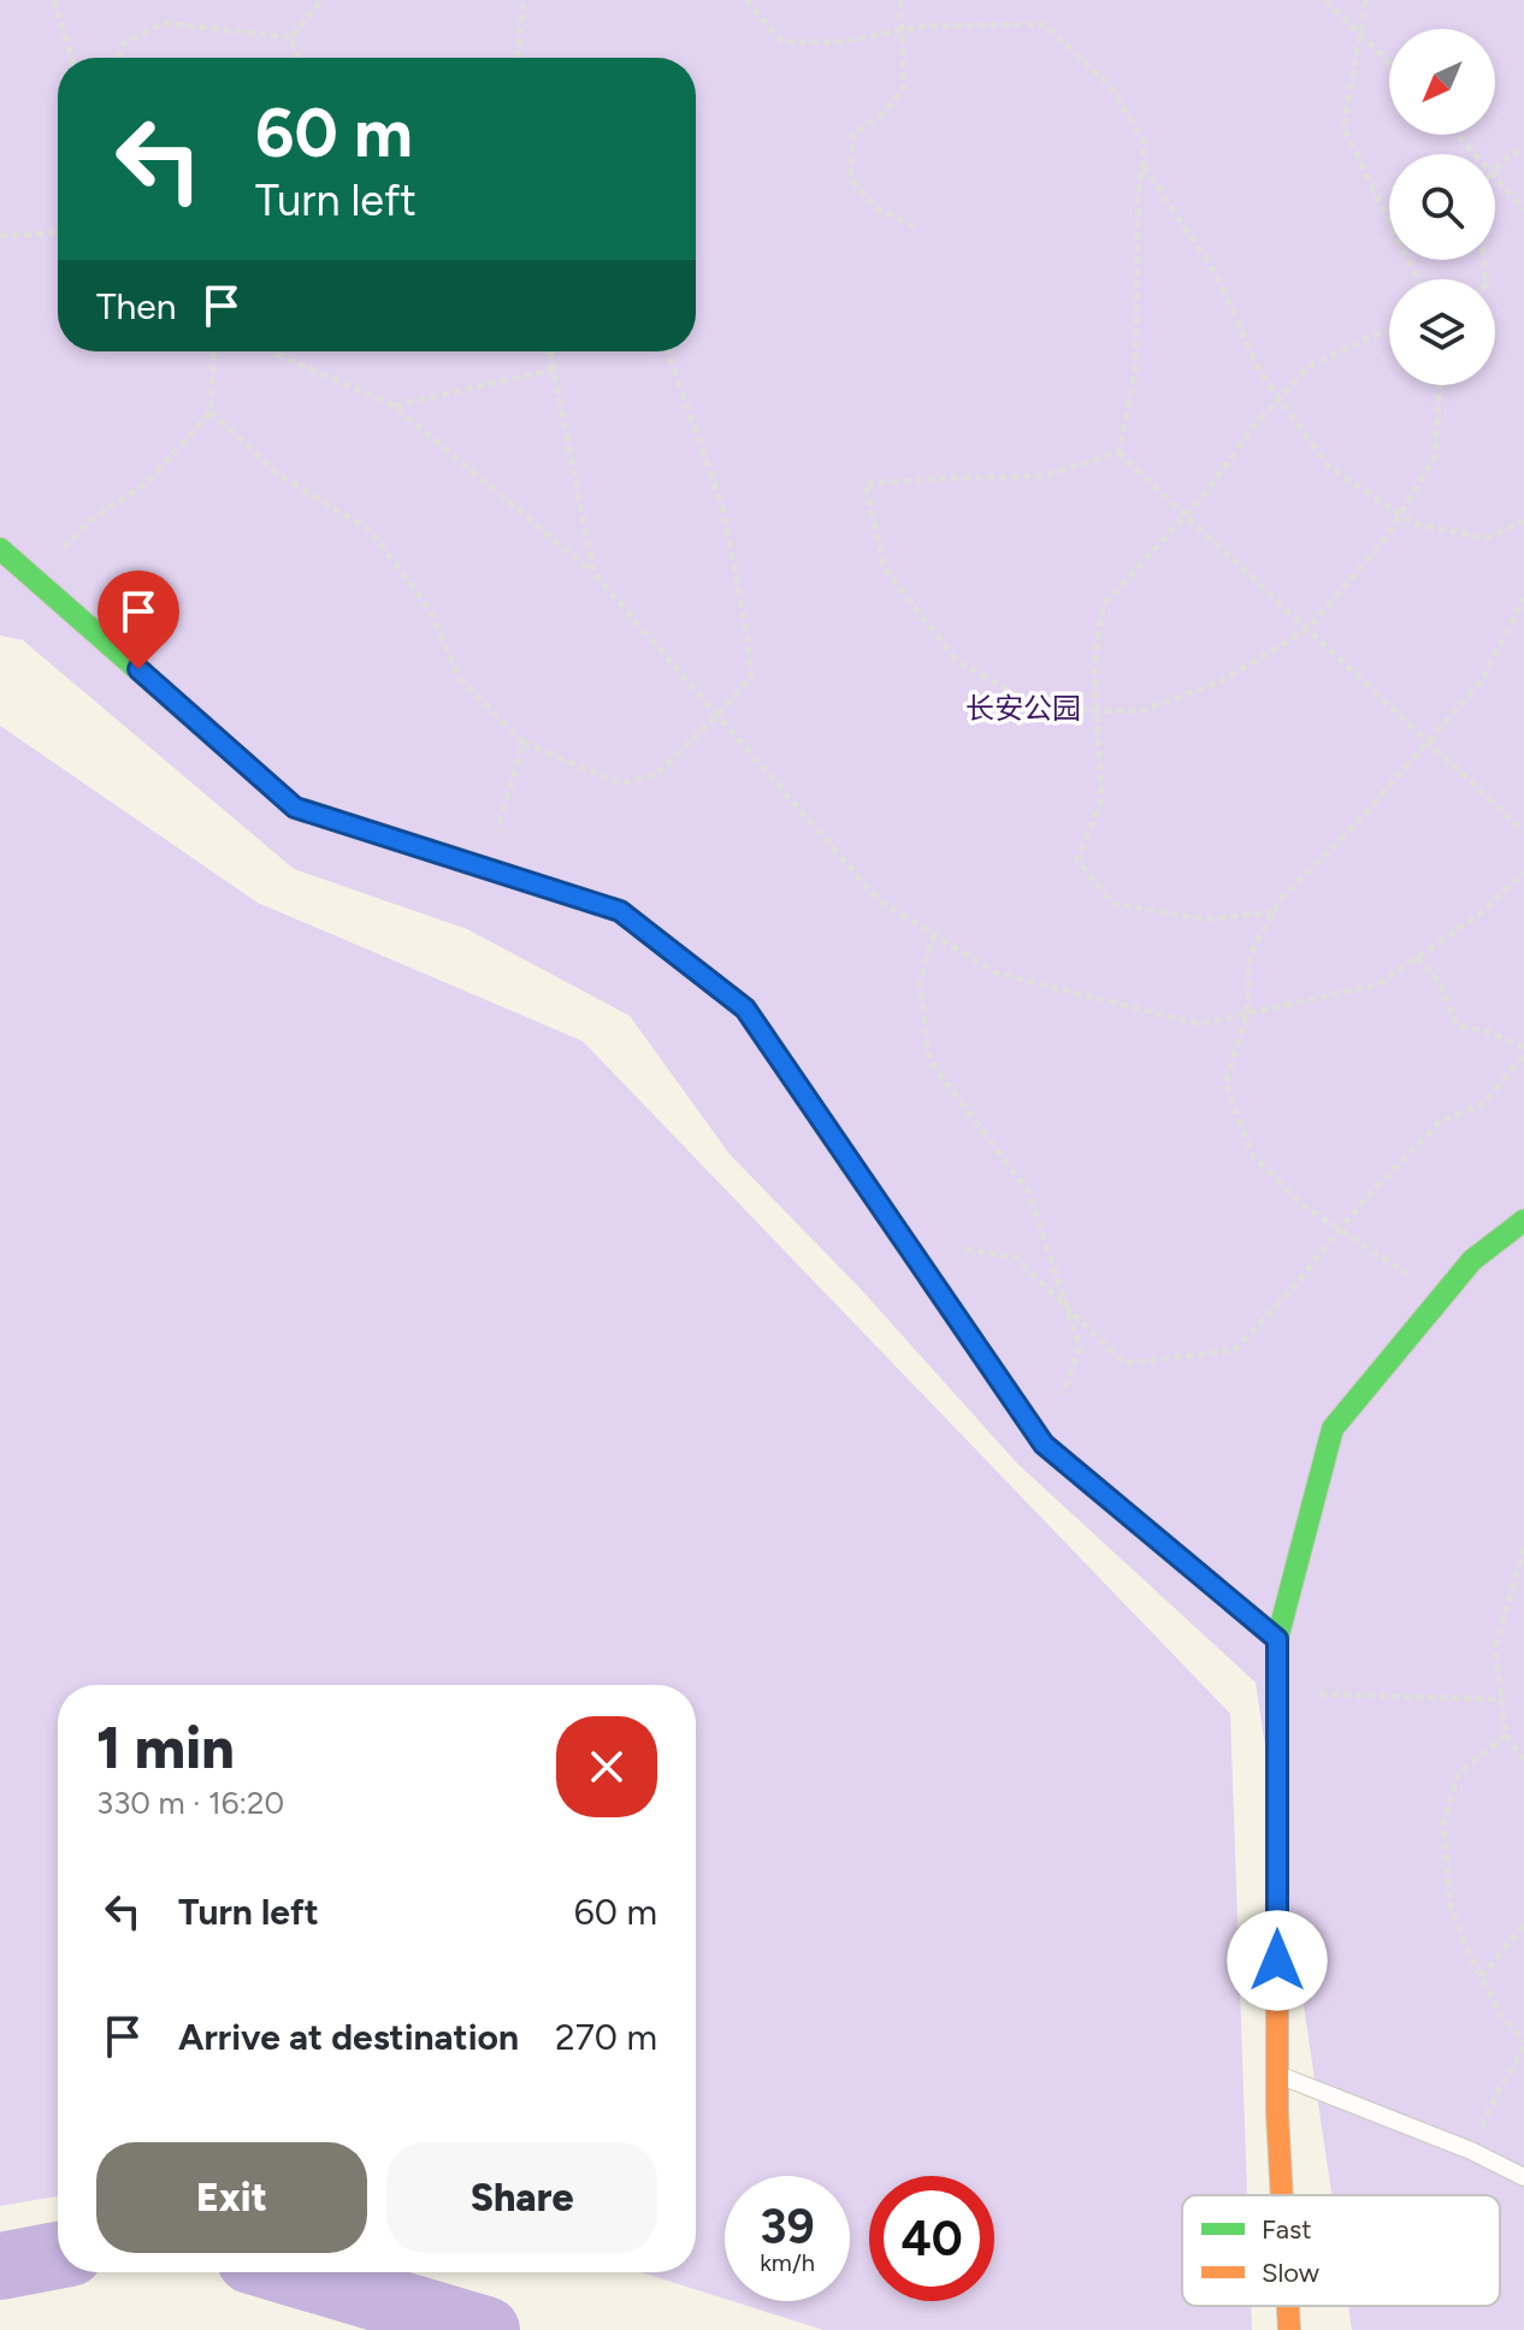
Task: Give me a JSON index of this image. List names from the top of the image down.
{
  "parks": ["长安公园"],
  "legend": ["Fast", "Slow"],
  "north": "bottom left",
  "page": {
    "turn": ["60 m", "Turn left"],
    "then": "Then",
    "heading": ["1 min", "330 m · 16:20"],
    "list": [
      {
        "name": "Turn left",
        "value": "60 m"
      },
      {
        "name": "Arrive at destination",
        "value": "270 m"
      }
    ],
    "buttons": ["Exit", "Share"],
    "speed": "39 km/h",
    "limit": "40"
  }
}
